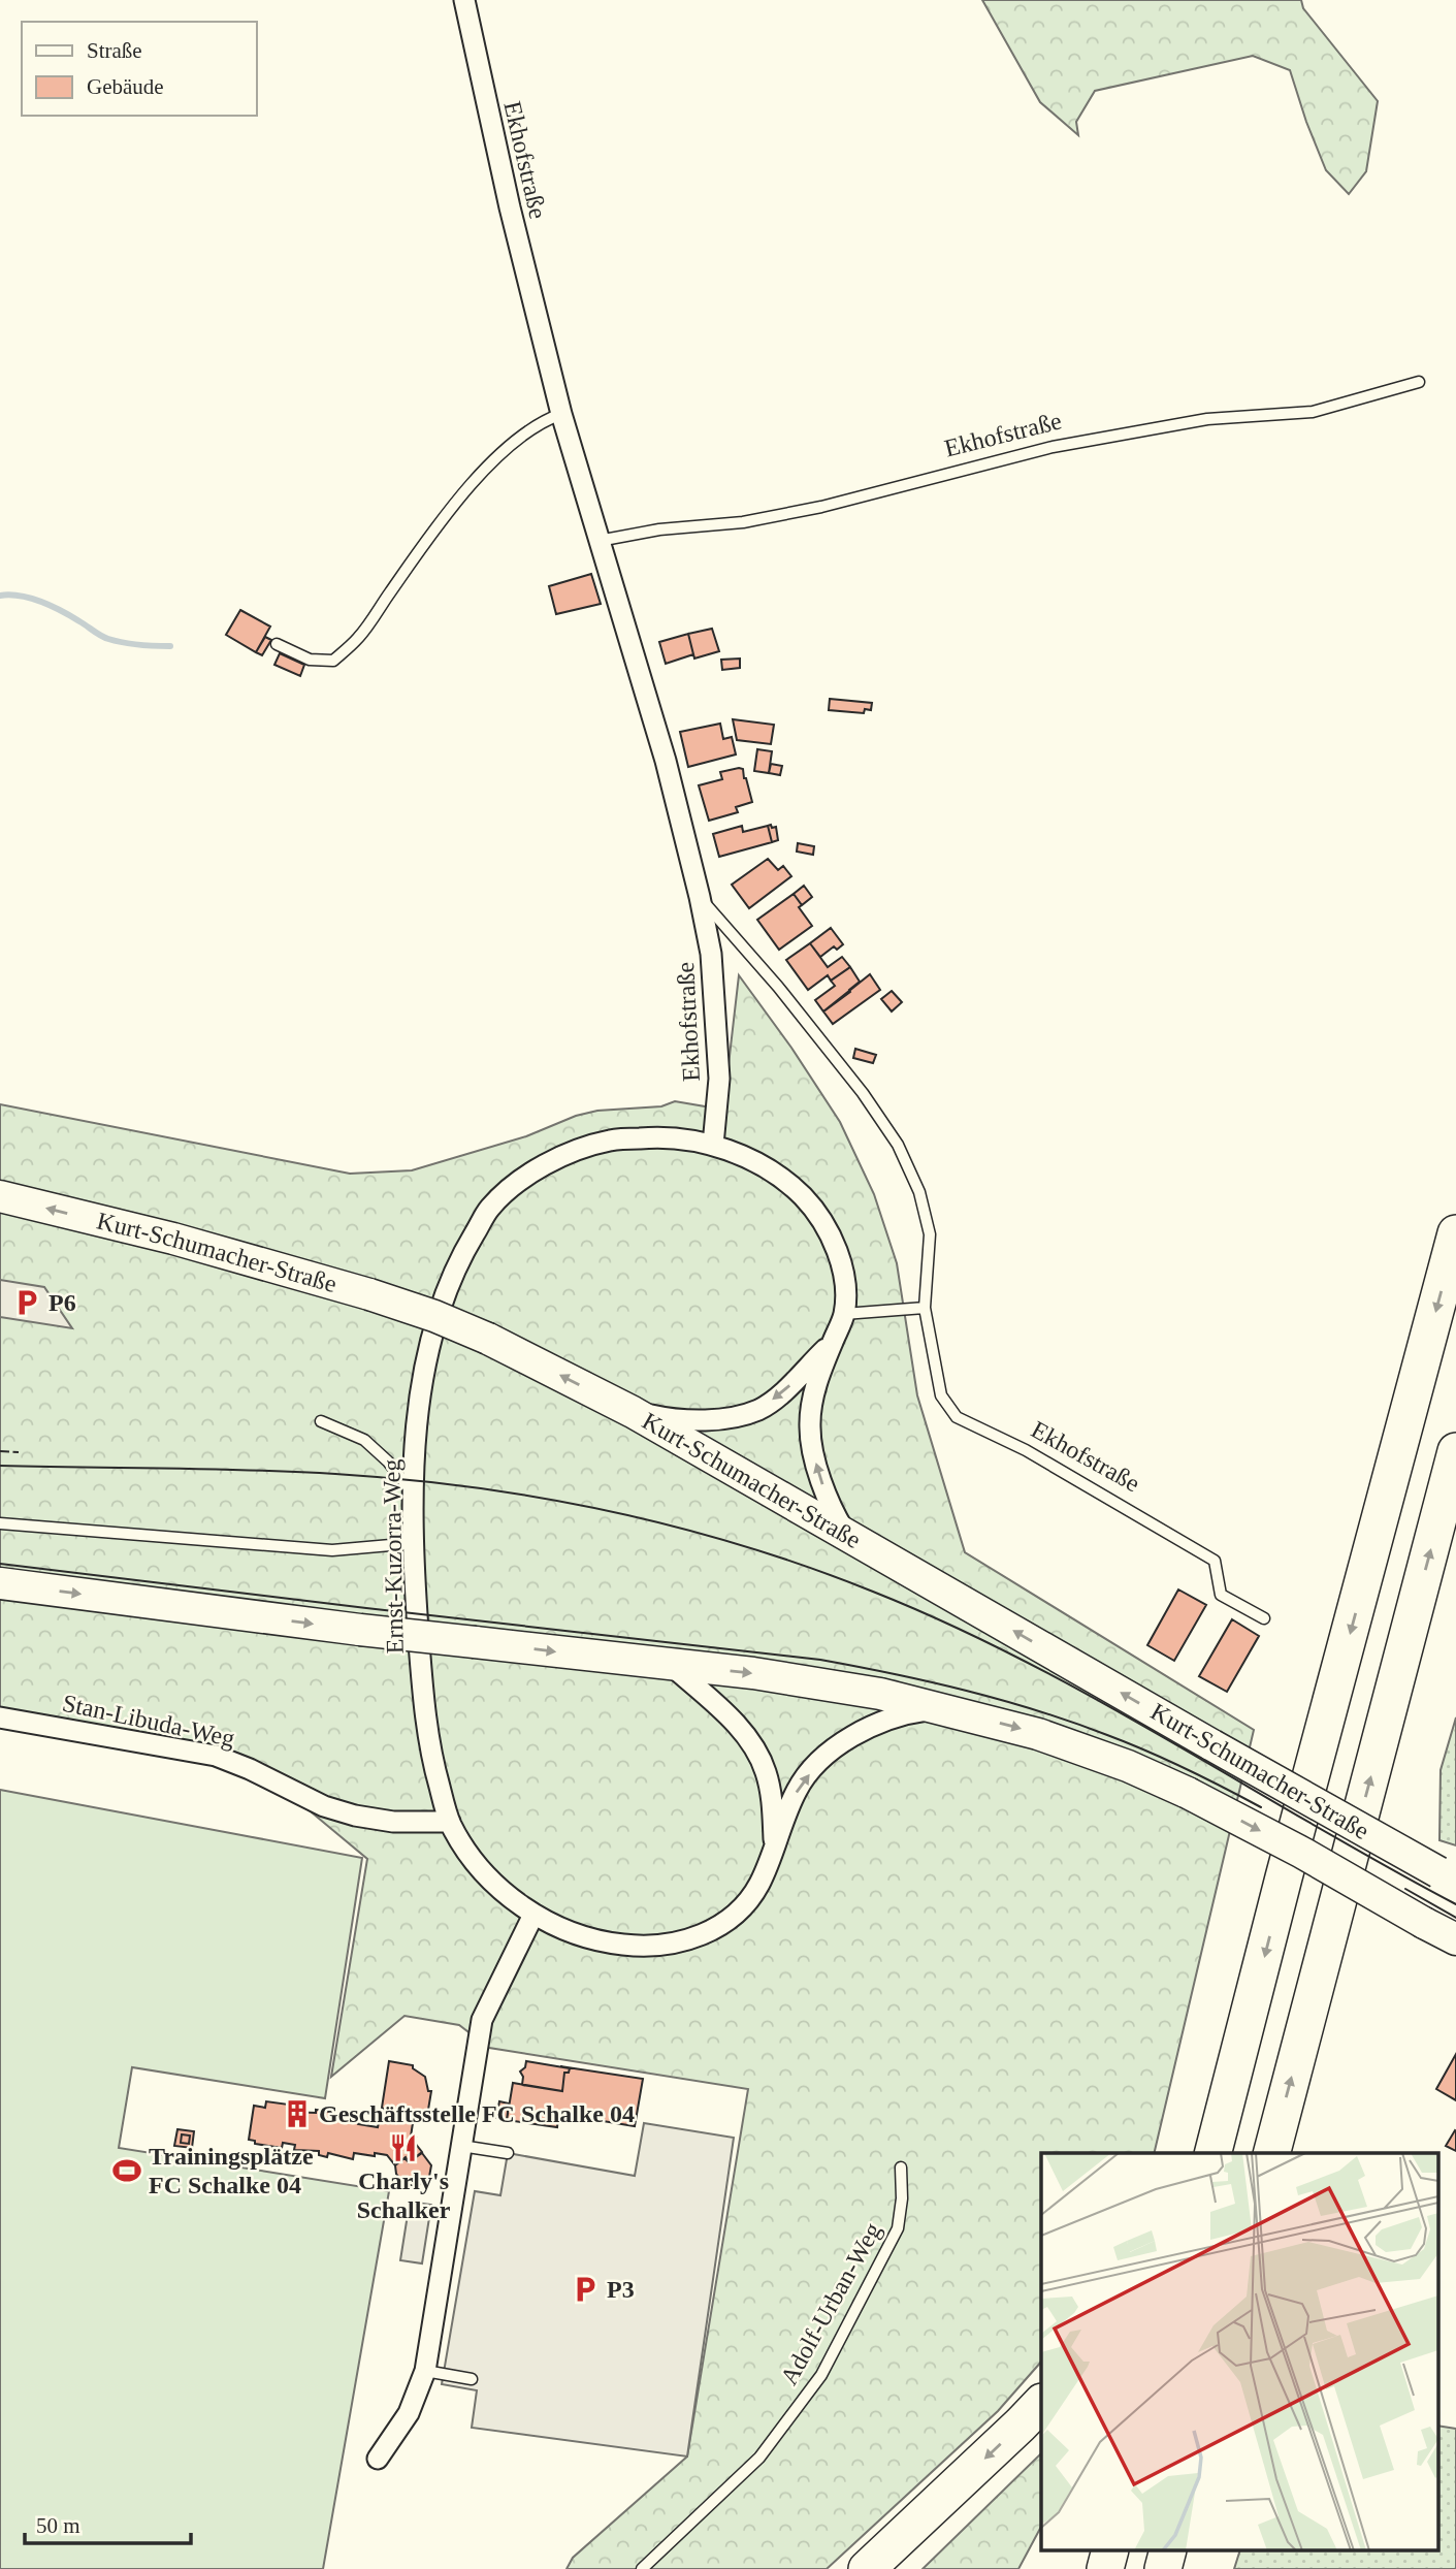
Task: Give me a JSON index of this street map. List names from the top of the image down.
{
  "streets": {
    "main road": ["Kurt-Schumacher-Straße"],
    "street": ["Ekhofstraße", "Ernst-Kuzorra-Weg", "Stan-Libuda-Weg"],
    "lane": ["Adolf-Urban-Weg"]
  },
  "crossings": [
    ["Ekhofstraße", "Ernst-Kuzorra-Weg"],
    ["Kurt-Schumacher-Straße", "Ernst-Kuzorra-Weg"],
    ["Ernst-Kuzorra-Weg", "Stan-Libuda-Weg"]
  ],
  "places": {
    "parking": ["P6", "P3"],
    "building": ["Geschäftsstelle FC Schalke 04"],
    "restaurant": ["Charly's Schalker"],
    "sports": ["Trainingsplätze FC Schalke 04"]
  },
  "legend": ["Straße", "Gebäude"],
  "scale_bar": "50 m"
}
